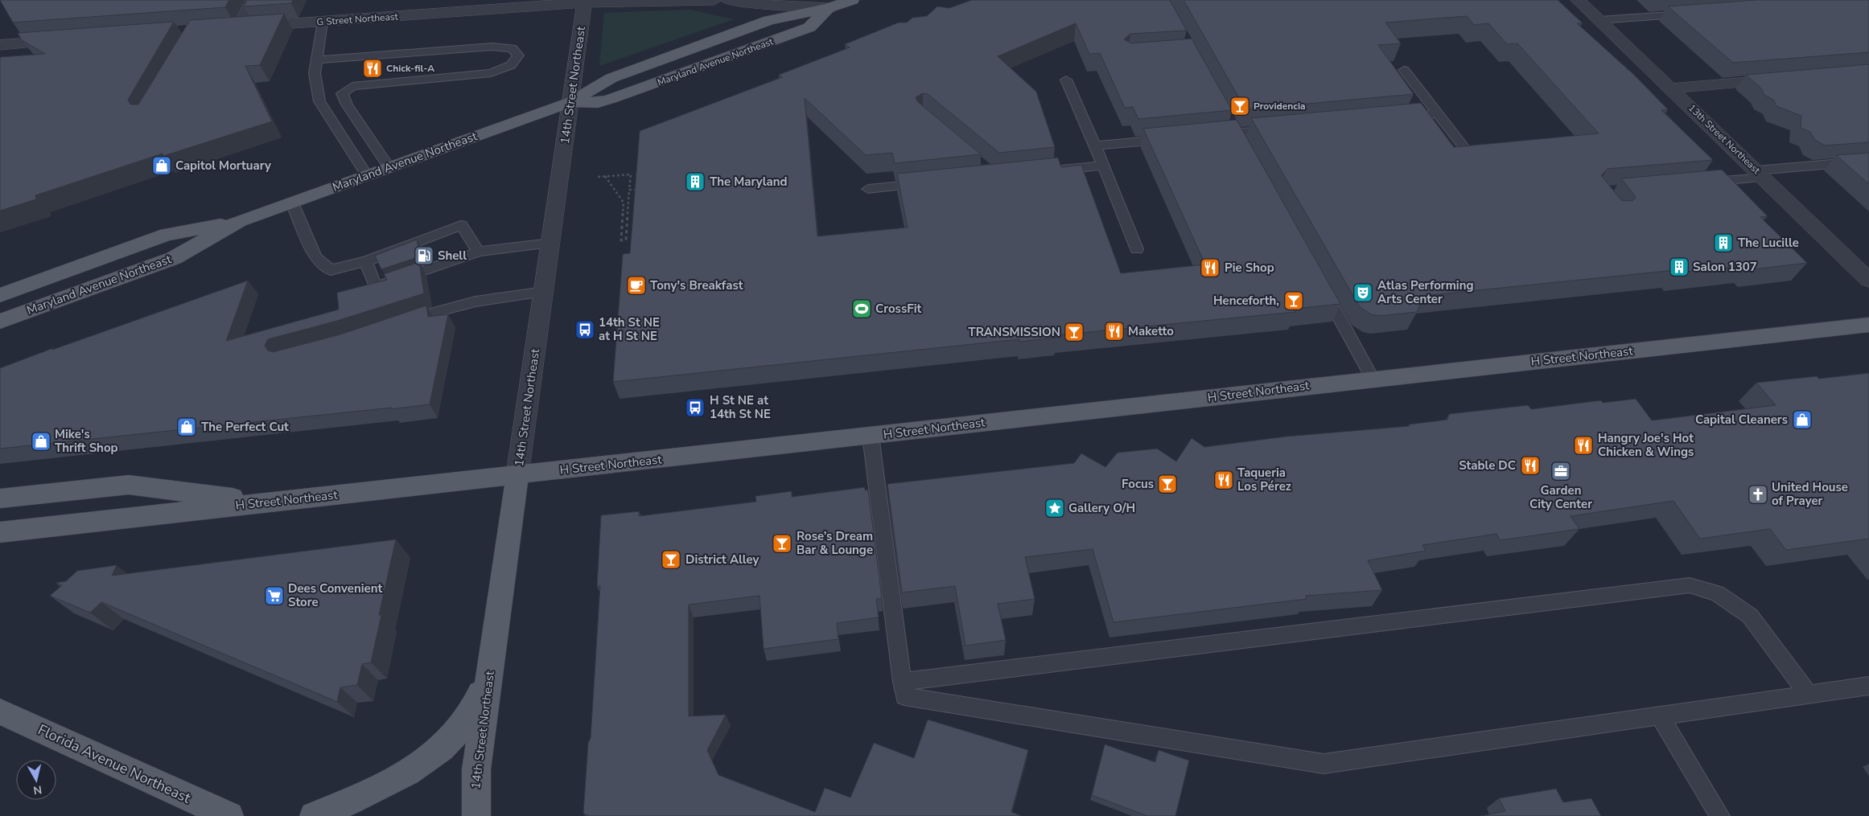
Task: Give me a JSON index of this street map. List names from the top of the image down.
{
  "streets": {
    "main road": [
      "Maryland Avenue Northeast",
      "14th Street Northeast",
      "H Street Northeast",
      "Florida Avenue Northeast"
    ],
    "street": ["G Street Northeast", "13th Street Northeast"]
  },
  "crossings": [
    ["G Street Northeast", "14th Street Northeast"],
    ["Maryland Avenue Northeast", "14th Street Northeast"],
    ["14th Street Northeast", "H Street Northeast"]
  ],
  "places": {
    "restaurant": [
      "Chick-fil-A",
      "Pie Shop",
      "Maketto",
      "Hangry Joe's Hot Chicken & Wings",
      "Stable DC",
      "Taqueria Los Pérez"
    ],
    "bar": [
      "Providencia",
      "Henceforth,",
      "TRANSMISSION",
      "Focus",
      "Rose’s Dream Bar & Lounge",
      "District Alley"
    ],
    "shop": [
      "Capitol Mortuary",
      "Capital Cleaners",
      "The Perfect Cut",
      "Mike's Thrift Shop"
    ],
    "building": ["The Maryland", "The Lucille", "Salon 1307"],
    "fuel station": ["Shell"],
    "cafe": ["Tony's Breakfast"],
    "theatre": ["Atlas Performing Arts Center"],
    "sports": ["CrossFit"],
    "bus stop": ["14th St NE at H St NE", "H St NE at 14th St NE"],
    "office": ["Garden City Center"],
    "church": ["United House of Prayer"],
    "place": ["Gallery O/H"],
    "supermarket": ["Dees Convenient Store"]
  },
  "north": "bottom"
}
